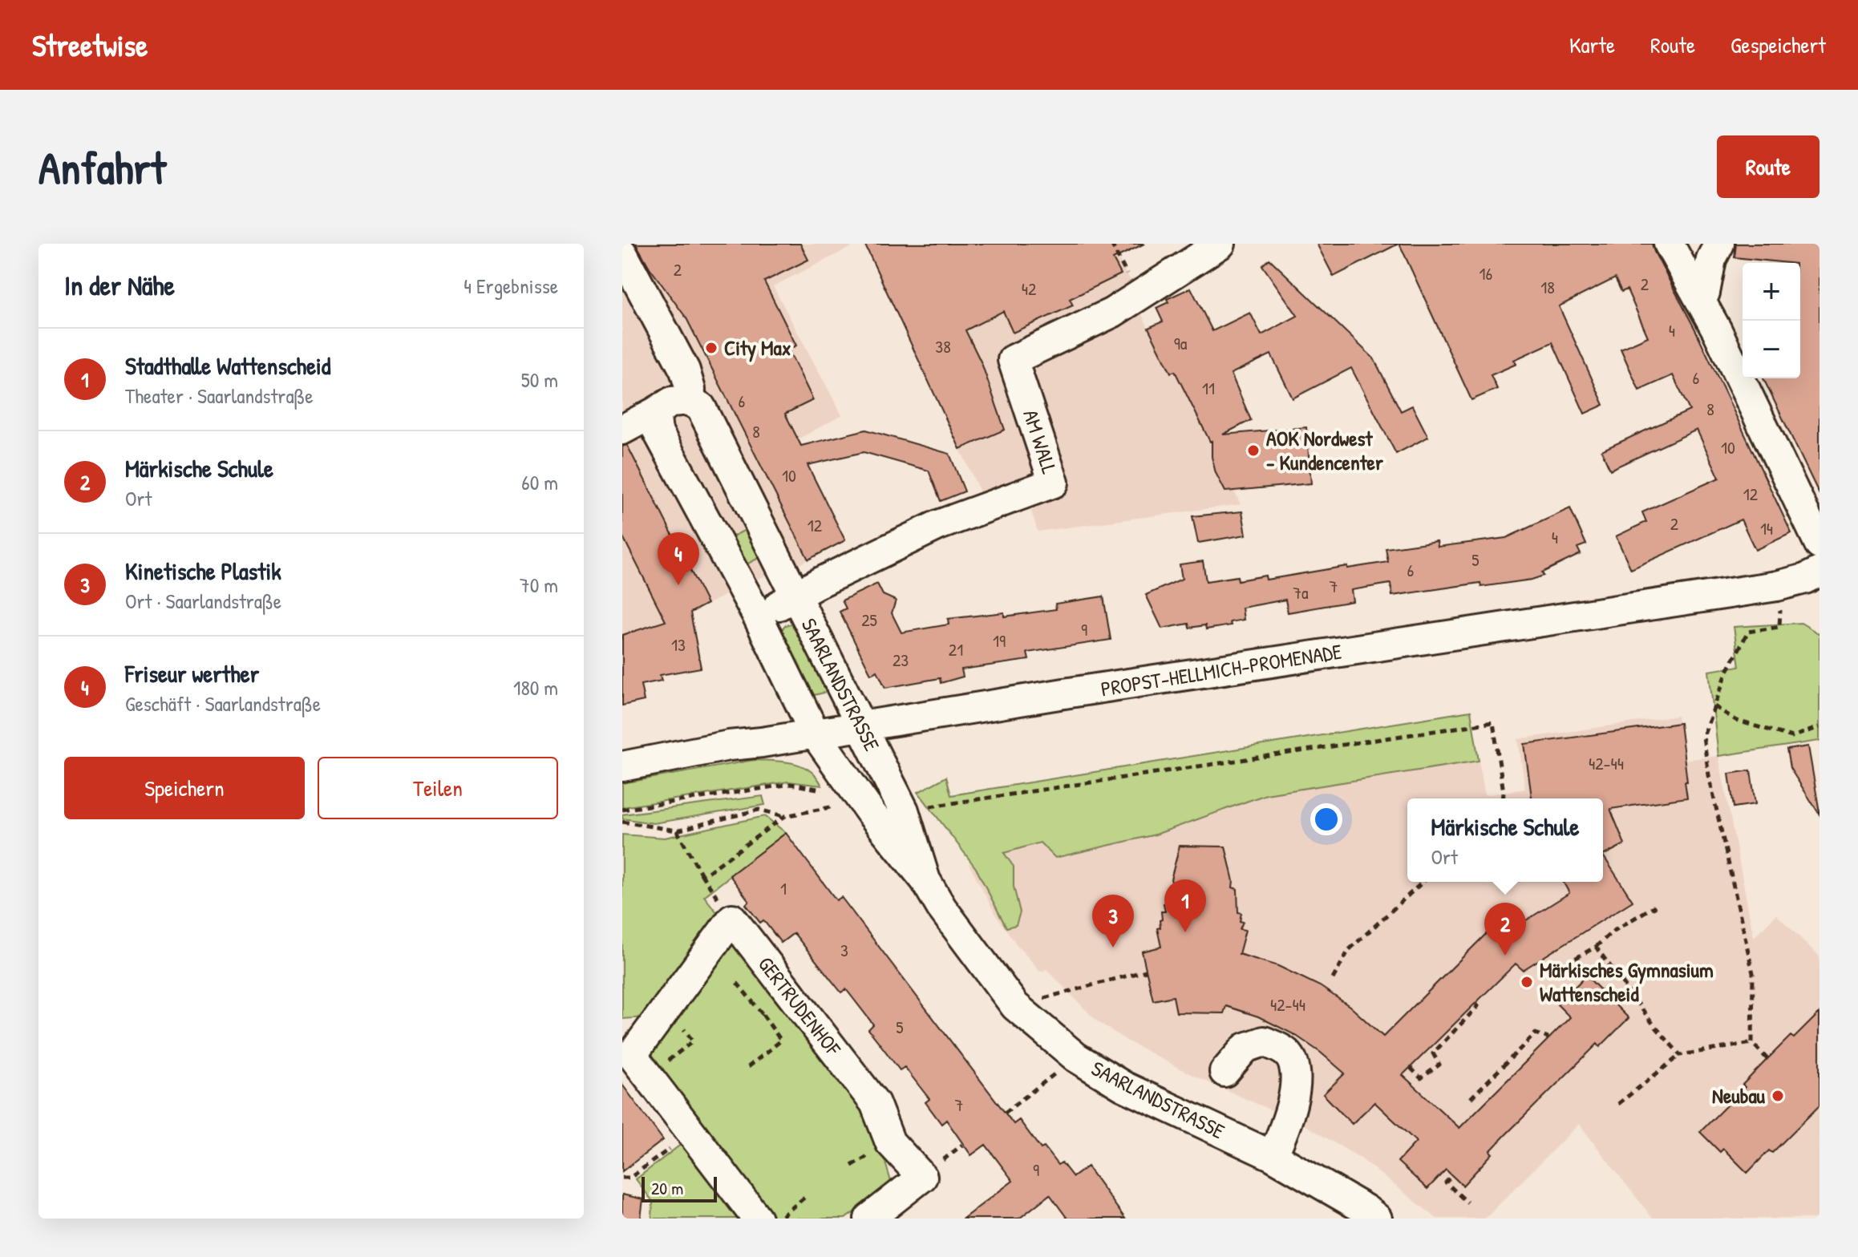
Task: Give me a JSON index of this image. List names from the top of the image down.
{
  "streets": {
    "street": [
      "AM WALL",
      "PROPST-HELLMICH-PROMENADE",
      "SAARLANDSTRASSE",
      "GERTRUDENHOF"
    ]
  },
  "crossings": [
    ["AM WALL", "SAARLANDSTRASSE"],
    ["PROPST-HELLMICH-PROMENADE", "SAARLANDSTRASSE"]
  ],
  "places": [
    "City Max",
    "AOK Nordwest - Kundencenter",
    "Märkisches Gymnasium Wattenscheid",
    "Neubau"
  ],
  "house_numbers": [
    "2",
    "16",
    "2",
    "18",
    "42",
    "4",
    "9a",
    "38",
    "6",
    "11",
    "6",
    "8",
    "8",
    "10",
    "10",
    "12",
    "2",
    "12",
    "14",
    "4",
    "5",
    "6",
    "7",
    "7a",
    "25",
    "9",
    "19",
    "13",
    "21",
    "23",
    "42-44",
    "1",
    "3",
    "42-44",
    "5",
    "7",
    "9"
  ],
  "scale_bar": "20 m",
  "page": {
    "header": "Streetwise",
    "nav": ["Karte", "Route", "Gespeichert"],
    "buttons": [
      "Route",
      ["Speichern", "Teilen"]
    ],
    "title": "Anfahrt",
    "heading": ["In der Nähe", "4 Ergebnisse"],
    "map_buttons": ["+", "−"],
    "list": [
      {
        "mark": "1",
        "name": "Stadthalle Wattenscheid",
        "note": "Theater · Saarlandstraße",
        "value": "50 m"
      },
      {
        "mark": "2",
        "name": "Märkische Schule",
        "note": "Ort",
        "value": "60 m"
      },
      {
        "mark": "3",
        "name": "Kinetische Plastik",
        "note": "Ort · Saarlandstraße",
        "value": "70 m"
      },
      {
        "mark": "4",
        "name": "Friseur werther",
        "note": "Geschäft · Saarlandstraße",
        "value": "180 m"
      }
    ],
    "pins": [
      "4",
      "1",
      "3",
      "2"
    ],
    "popup": ["Märkische Schule", "Ort"],
    "scale": "20 m"
  }
}
